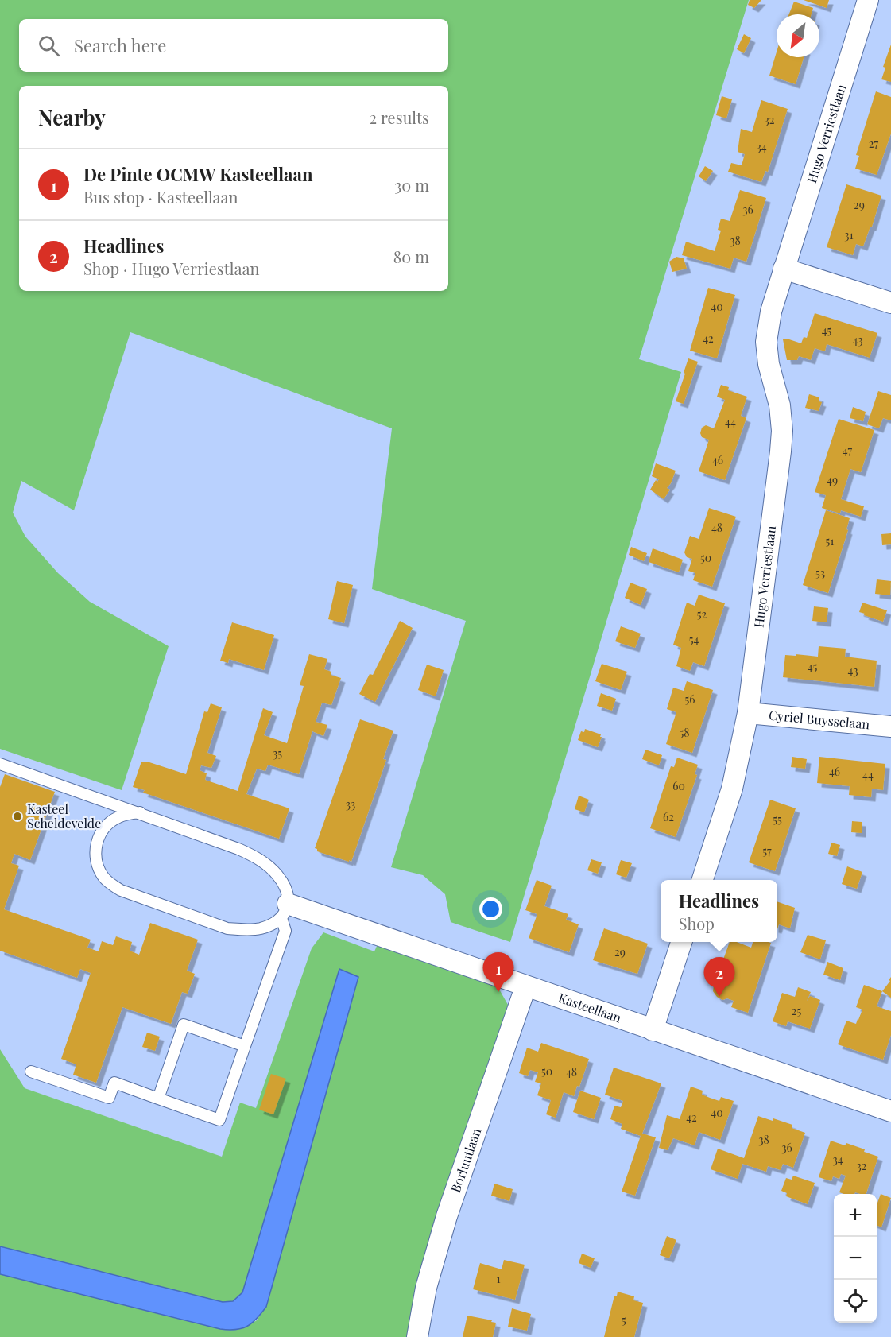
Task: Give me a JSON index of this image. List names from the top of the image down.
{
  "streets": {
    "street": [
      "Hugo Verriestlaan",
      "Cyriel Buysselaan",
      "Kasteellaan",
      "Borluutlaan"
    ]
  },
  "crossings": [
    ["Hugo Verriestlaan", "Cyriel Buysselaan"],
    ["Kasteellaan", "Borluutlaan"]
  ],
  "places": ["Kasteel Scheldevelde"],
  "house_numbers": [
    "32",
    "27",
    "34",
    "29",
    "36",
    "31",
    "38",
    "40",
    "45",
    "42",
    "43",
    "44",
    "47",
    "46",
    "49",
    "48",
    "51",
    "50",
    "53",
    "52",
    "54",
    "45",
    "43",
    "56",
    "58",
    "35",
    "46",
    "44",
    "60",
    "33",
    "62",
    "55",
    "57",
    "29",
    "25",
    "50",
    "48",
    "40",
    "42",
    "38",
    "36",
    "34",
    "32",
    "1",
    "5"
  ],
  "north": "bottom left",
  "page": {
    "search": "Search here",
    "heading": ["Nearby", "2 results"],
    "list": [
      {
        "mark": "1",
        "name": "De Pinte OCMW Kasteellaan",
        "note": "Bus stop · Kasteellaan",
        "value": "30 m"
      },
      {
        "mark": "2",
        "name": "Headlines",
        "note": "Shop · Hugo Verriestlaan",
        "value": "80 m"
      }
    ],
    "popup": ["Headlines", "Shop"],
    "pins": ["1", "2"],
    "map_buttons": ["+", "−"]
  }
}
